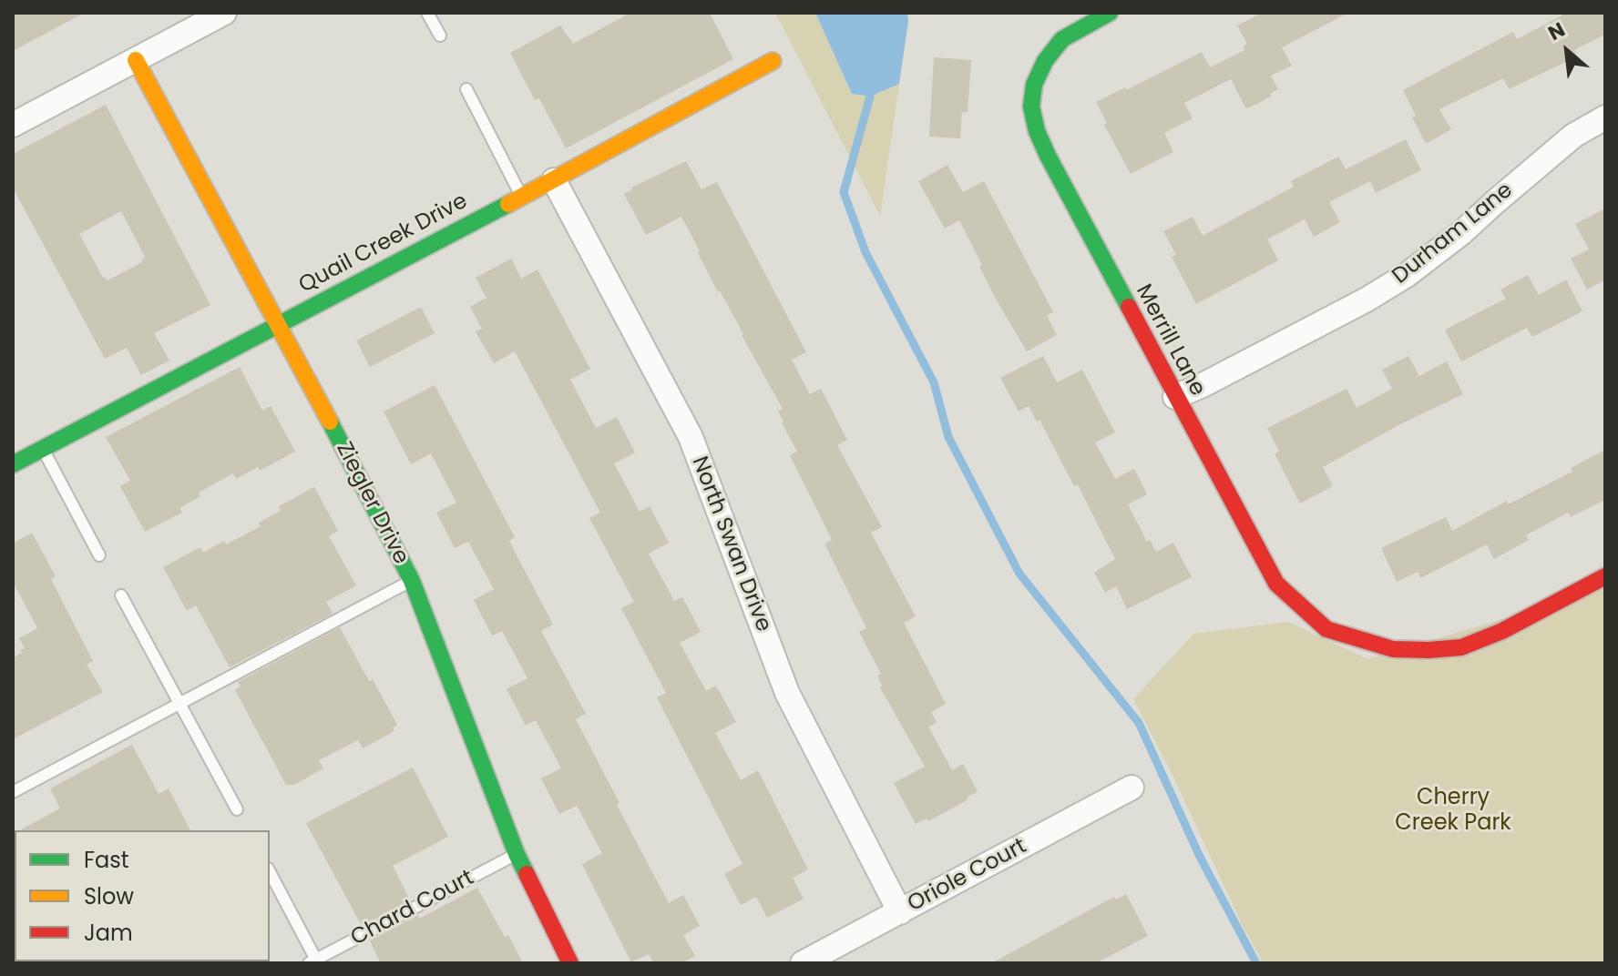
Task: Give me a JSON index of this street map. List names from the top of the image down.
{
  "streets": {
    "street": [
      "Durham Lane",
      "Quail Creek Drive",
      "Merrill Lane",
      "Ziegler Drive",
      "North Swan Drive",
      "Oriole Court"
    ],
    "lane": ["Chard Court"]
  },
  "crossings": [
    ["Durham Lane", "Merrill Lane"],
    ["Quail Creek Drive", "Ziegler Drive"],
    ["Quail Creek Drive", "North Swan Drive"],
    ["Ziegler Drive", "Chard Court"],
    ["North Swan Drive", "Oriole Court"]
  ],
  "parks": ["Cherry Creek Park"],
  "legend": ["Fast", "Slow", "Jam"],
  "north": "top left"
}
